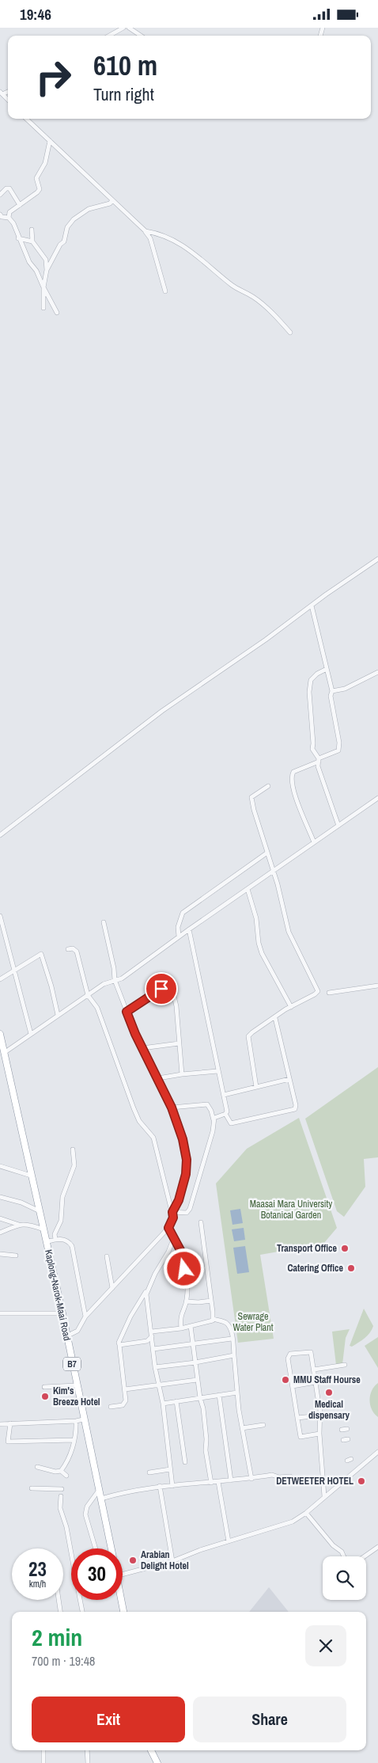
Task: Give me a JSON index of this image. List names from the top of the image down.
{
  "streets": {
    "highway": ["Kaplong-Narok-Maai Road", "B7"]
  },
  "parks": ["Maasai Mara University Botanical Garden", "Sewrage Water Plant"],
  "places": [
    "Transport Office",
    "Catering Office",
    "MMU Staff Hourse",
    "Medical dispensary",
    "Kim's Breeze Hotel",
    "DETWEETER HOTEL",
    "Arabian Delight Hotel"
  ],
  "page": {
    "status": "19:46",
    "turn": ["610 m", "Turn right"],
    "speed": "23 km/h",
    "limit": "30",
    "heading": ["2 min", "700 m · 19:48"],
    "buttons": ["Exit", "Share"]
  }
}
